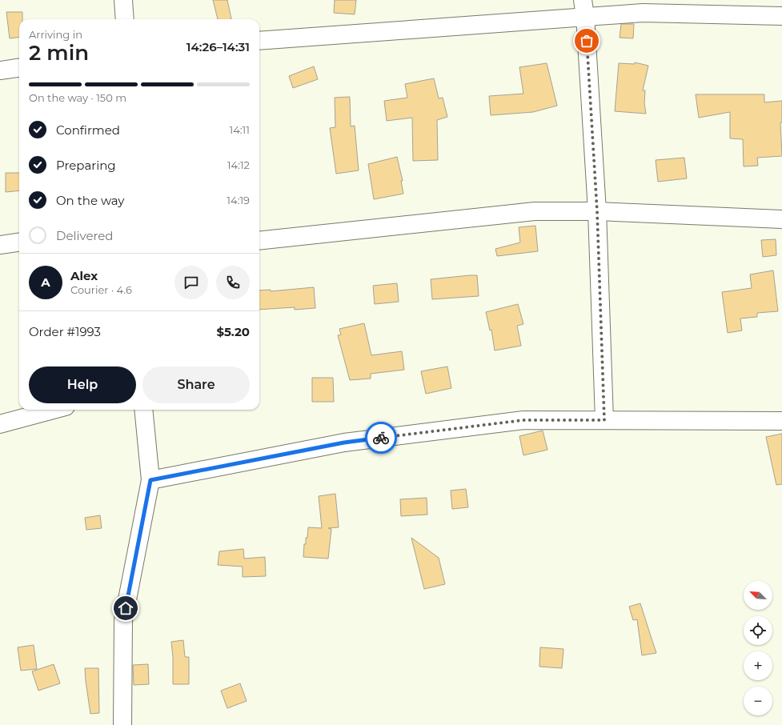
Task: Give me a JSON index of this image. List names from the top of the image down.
{
  "north": "top left",
  "page": {
    "heading": ["2 min", "Arriving in", "14:26–14:31"],
    "panel": [
      "Alex",
      "Courier · 4.6",
      "Order #1993",
      "$5.20"
    ],
    "bar": "On the way · 150 m",
    "list": [
      ["Confirmed", "14:11"],
      ["Preparing", "14:12"],
      ["On the way", "14:19"],
      "Delivered"
    ],
    "round": "A",
    "buttons": ["Help", "Share"],
    "map_buttons": ["+", "−"]
  }
}
